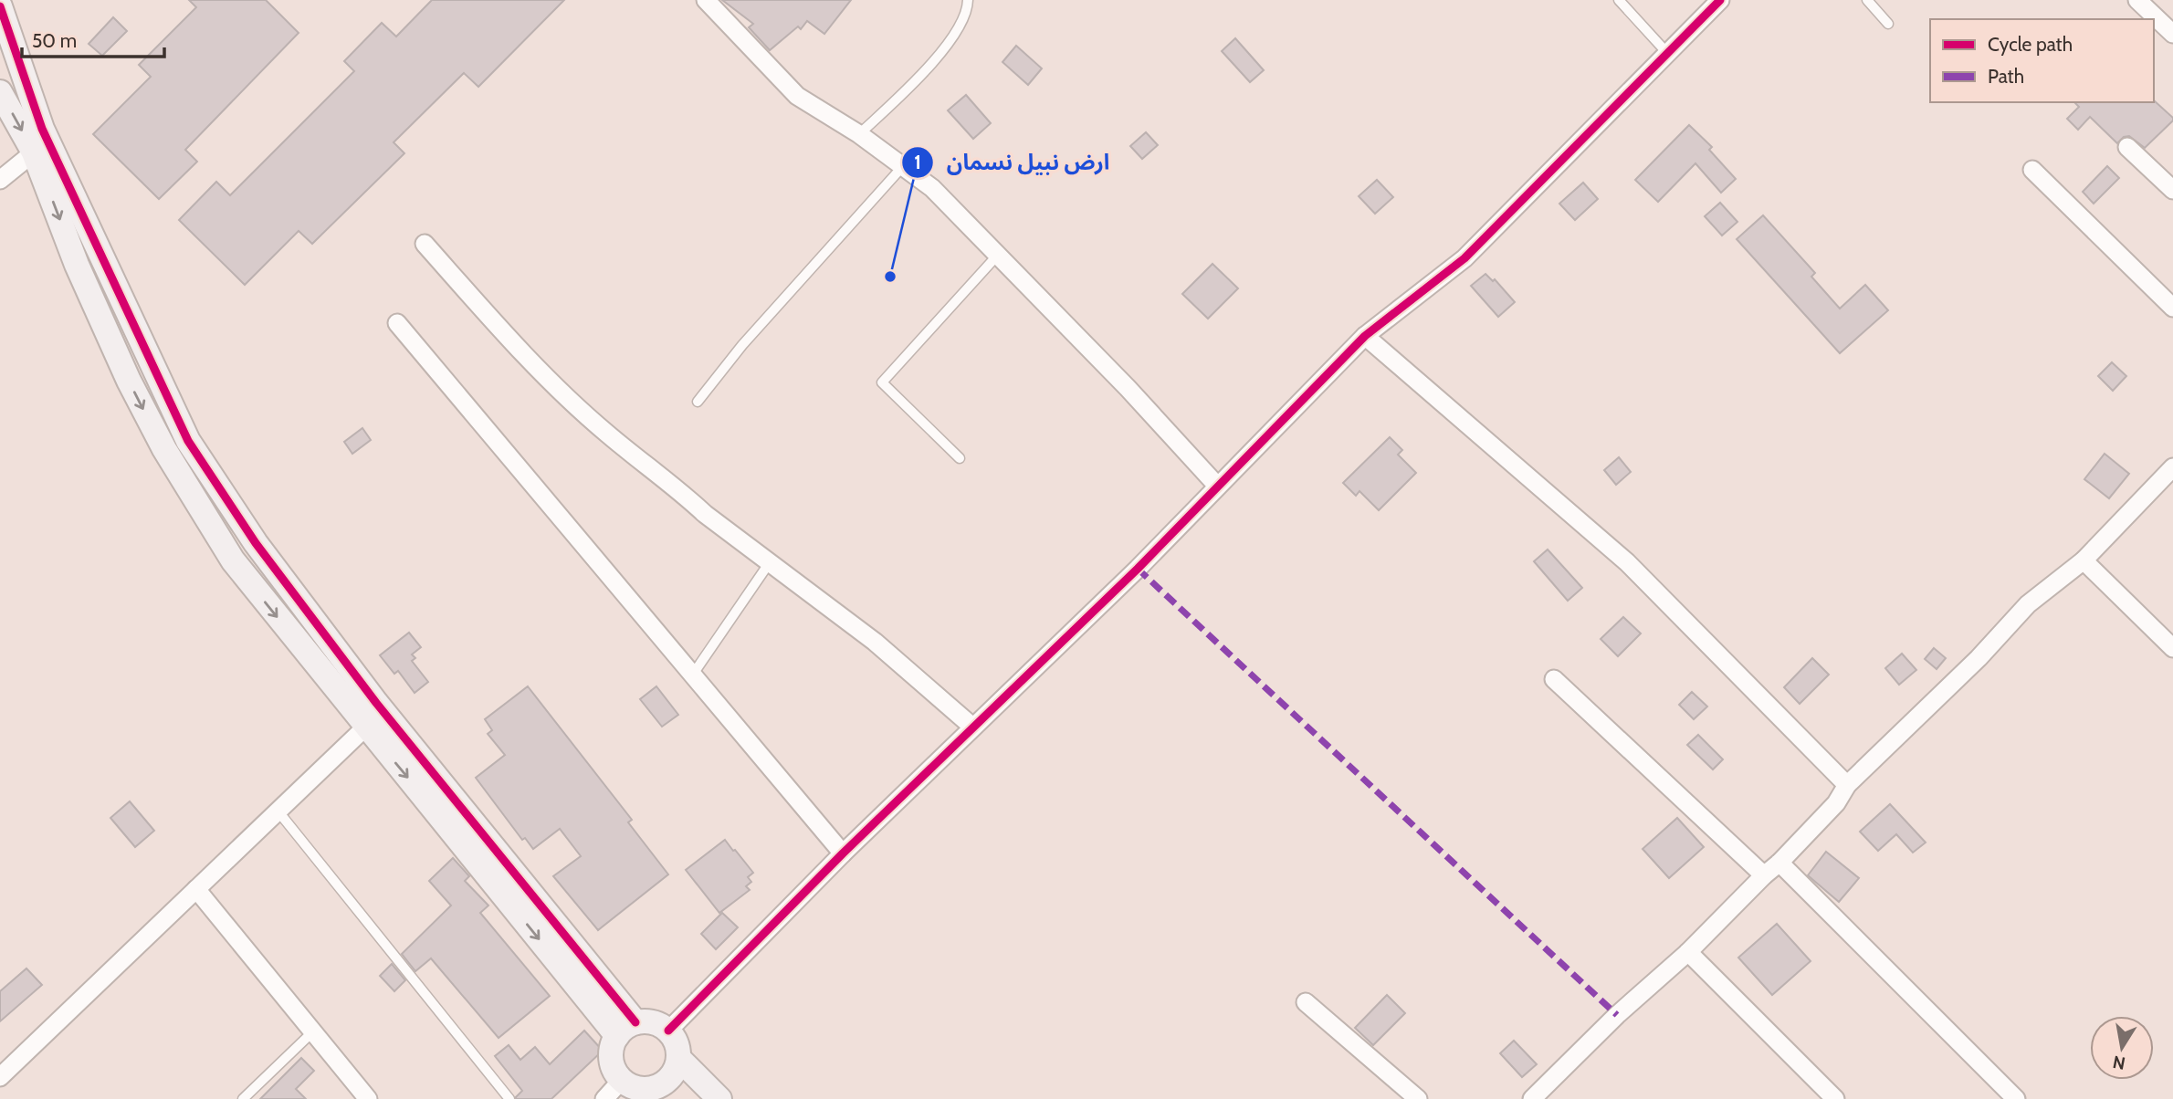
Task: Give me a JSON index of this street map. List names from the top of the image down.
{
  "places": ["ارض نبيل نسمان"],
  "legend": ["Cycle path", "Path"],
  "scale_bar": "50 m",
  "north": "bottom"
}
